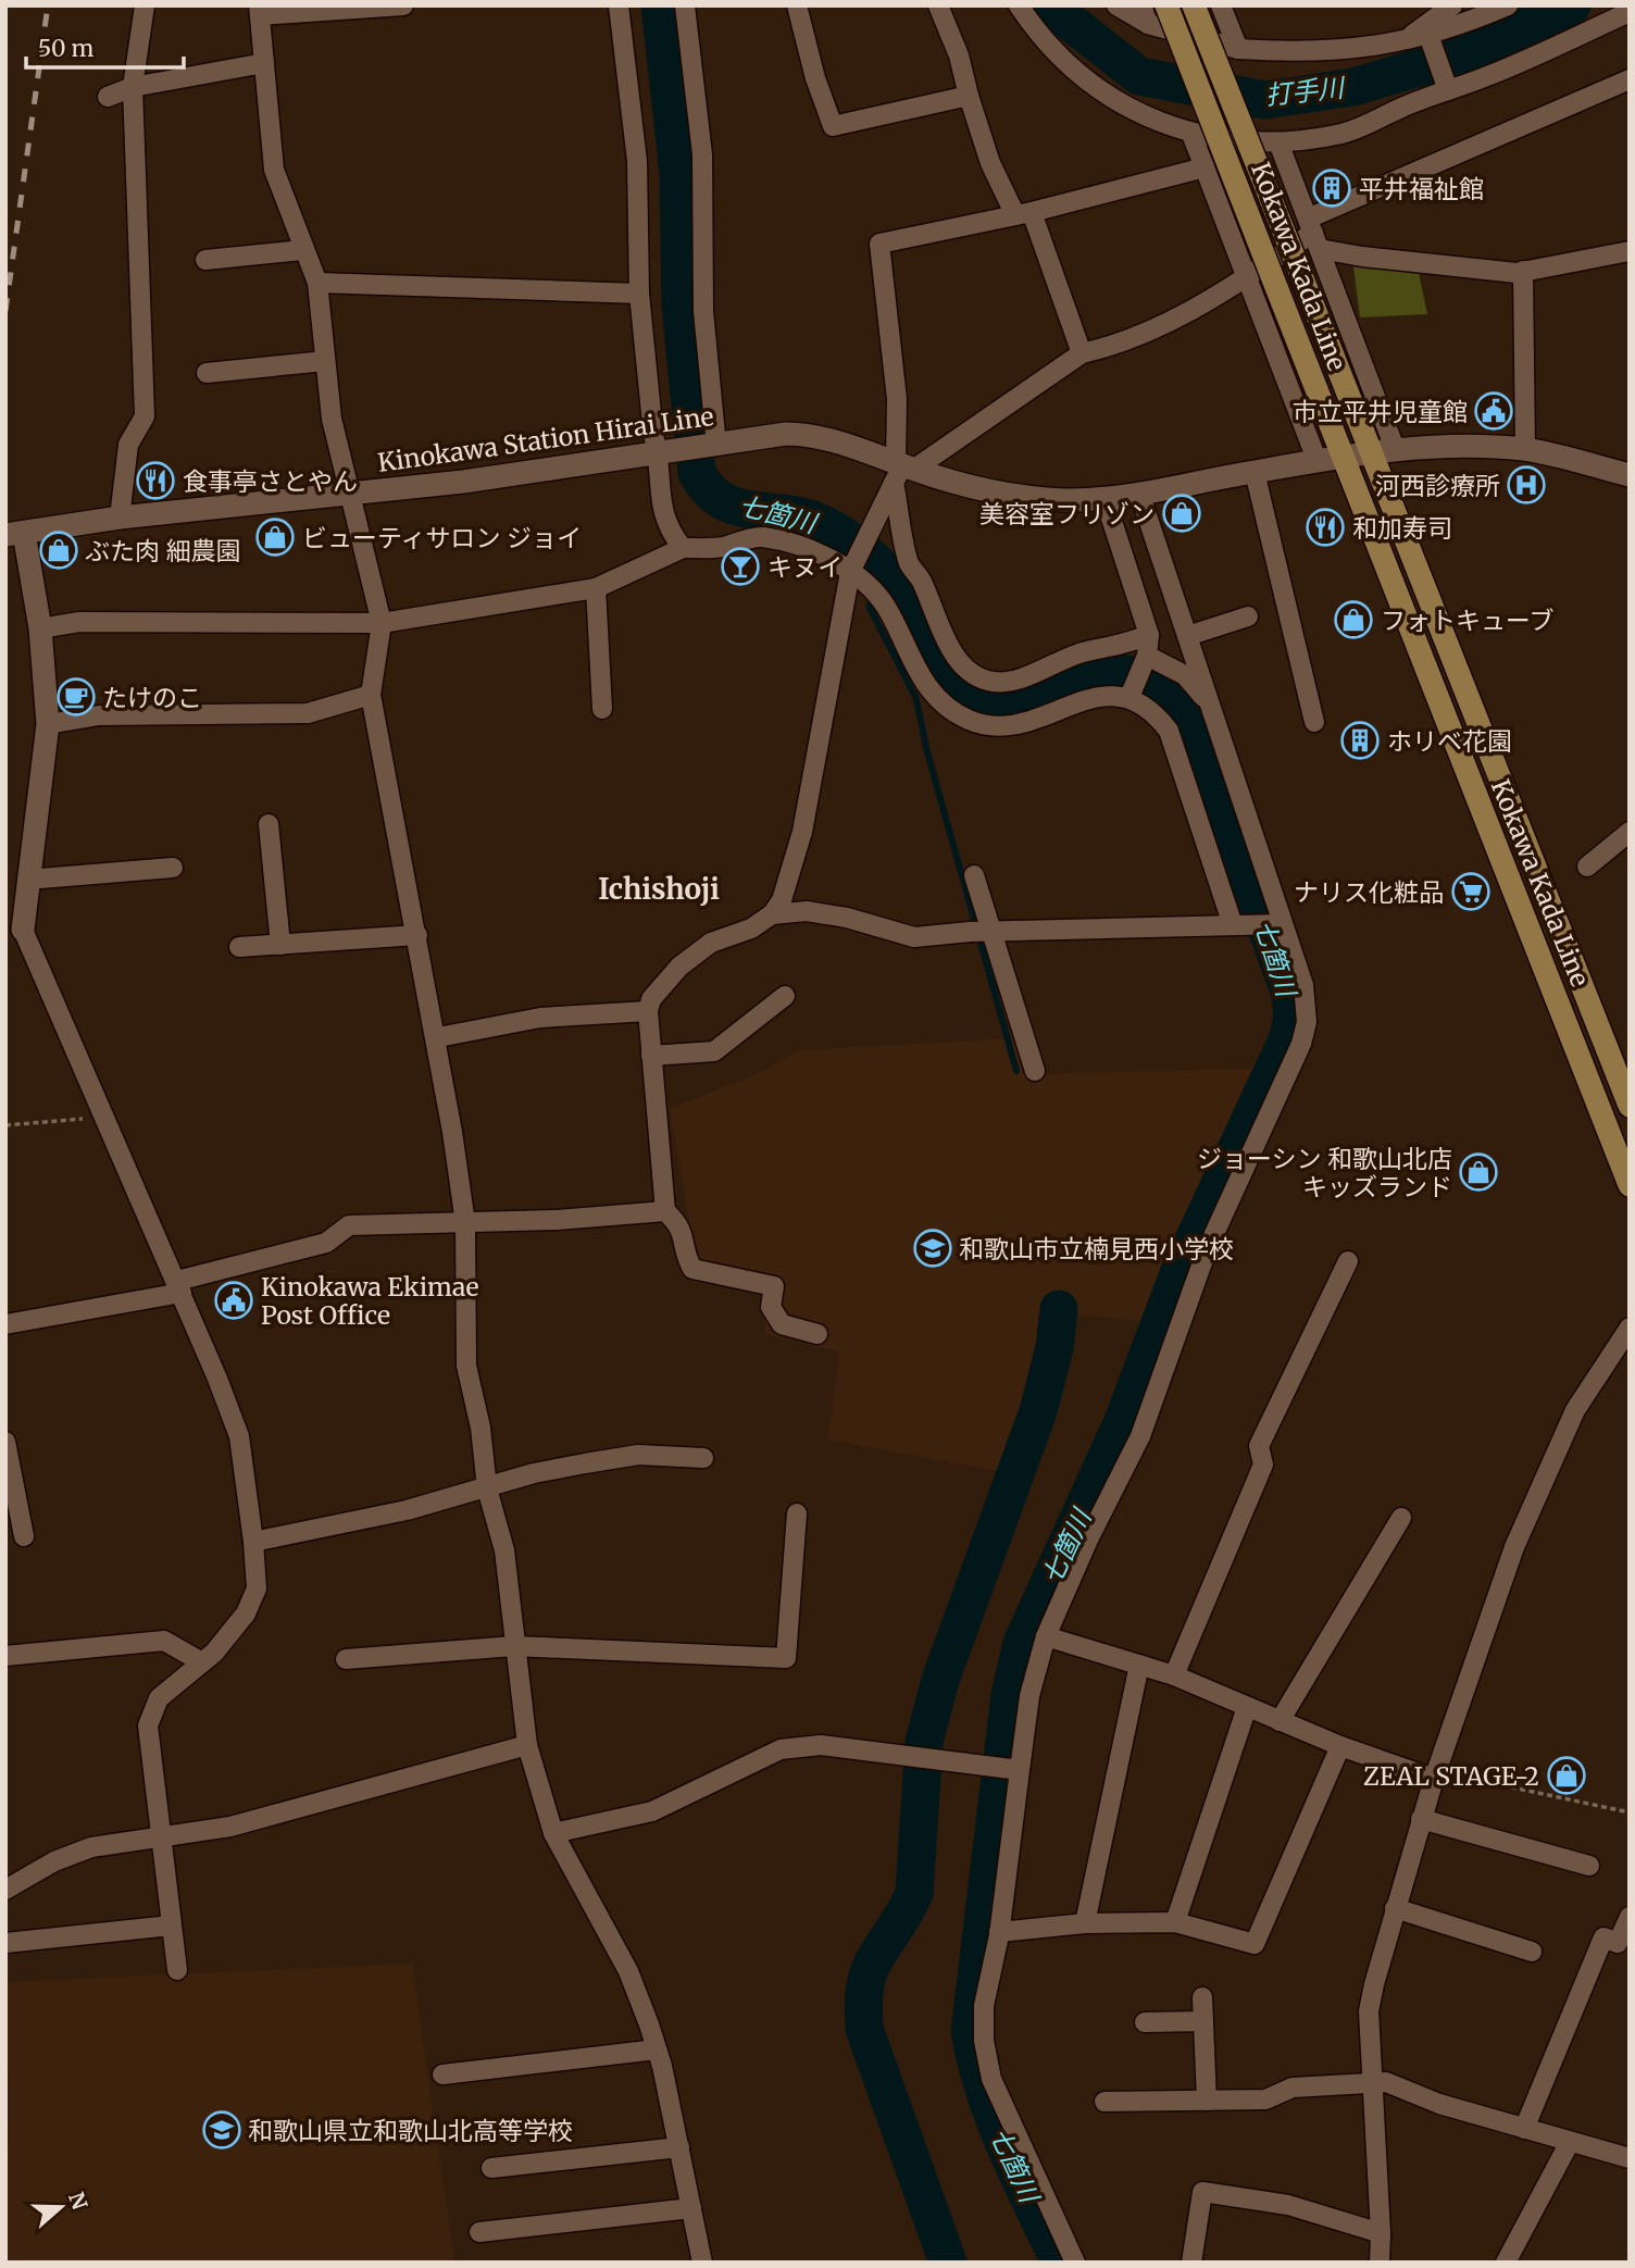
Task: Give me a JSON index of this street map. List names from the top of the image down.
{
  "streets": {
    "main road": ["Kokawa Kada Line", "Kinokawa Station Hirai Line"]
  },
  "crossings": [
    ["Kokawa Kada Line", "Kinokawa Station Hirai Line"]
  ],
  "districts": ["Ichishoji"],
  "water": ["打手川", "七箇川"],
  "places": {
    "building": ["平井福祉館", "ホリベ花園"],
    "public building": ["市立平井児童館", "Kinokawa Ekimae Post Office"],
    "restaurant": ["食事亭さとやん", "和加寿司"],
    "hospital": ["河西診療所"],
    "shop": [
      "美容室フリゾン",
      "ビューティサロン ジョイ",
      "ぶた肉 細農園",
      "フォトキューブ",
      "ジョーシン 和歌山北店 キッズランド",
      "ZEAL STAGE-2"
    ],
    "bar": ["キヌイ"],
    "cafe": ["たけのこ"],
    "supermarket": ["ナリス化粧品"],
    "school or university": ["和歌山市立楠見西小学校", "和歌山県立和歌山北高等学校"]
  },
  "scale_bar": "50 m",
  "north": "right"
}
